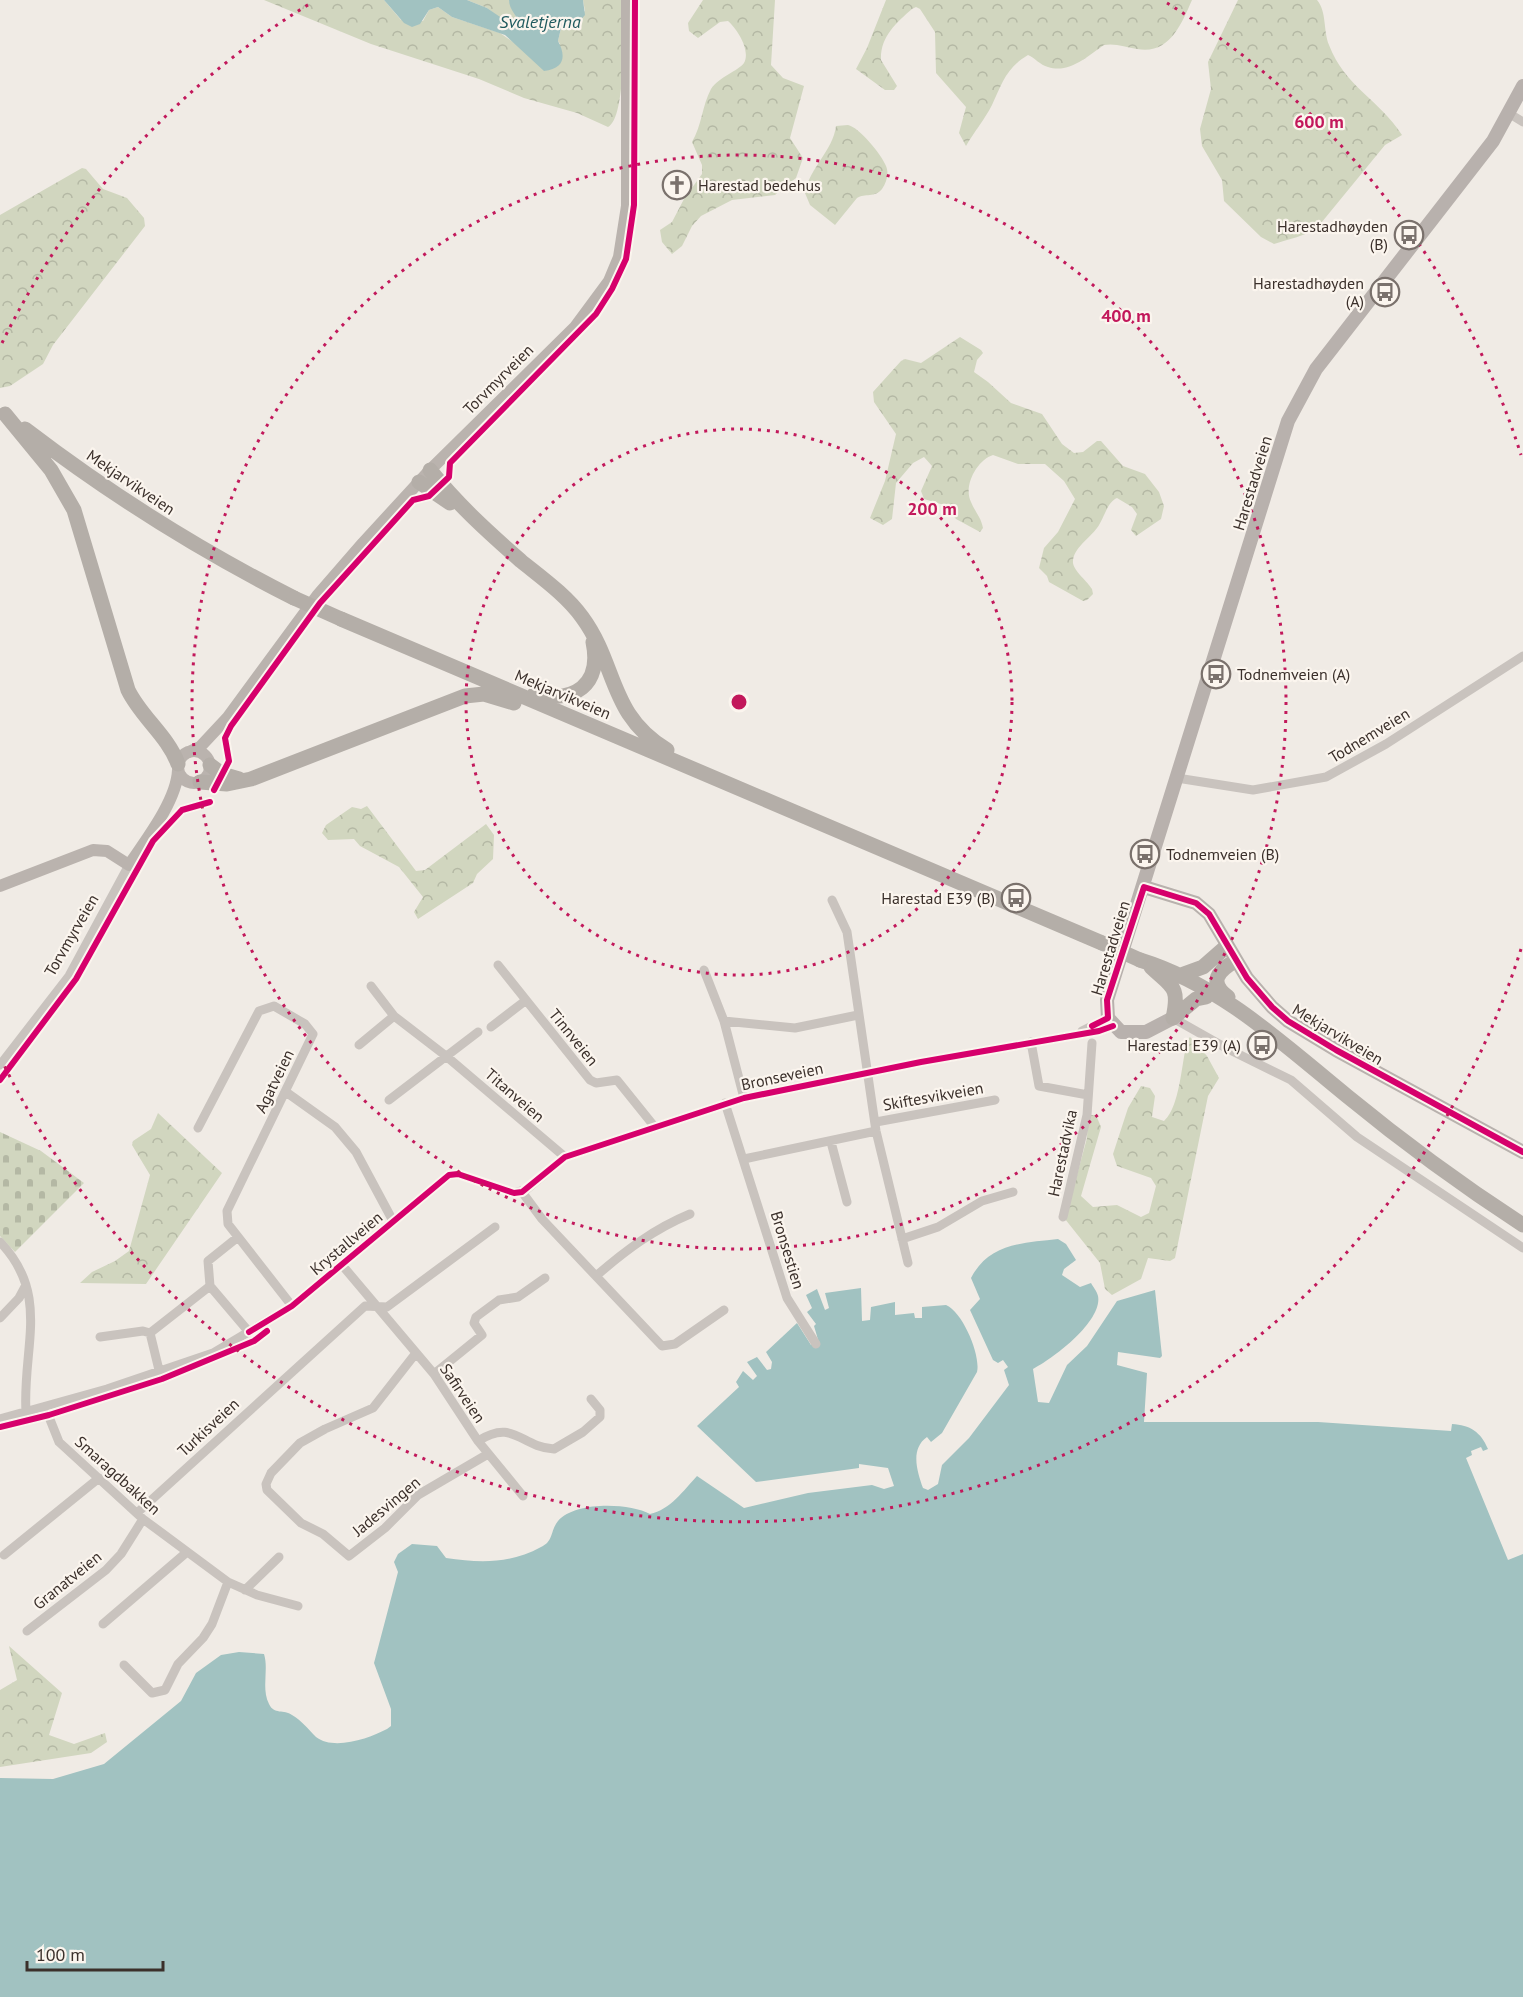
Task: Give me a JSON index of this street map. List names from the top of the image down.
{
  "streets": {
    "highway": ["Mekjarvikveien"],
    "main road": ["Torvmyrveien", "Harestadveien"],
    "street": [
      "Todnemveien",
      "Tinnveien",
      "Bronseveien",
      "Agatveien",
      "Titanveien",
      "Skiftesvikveien",
      "Harestadvika",
      "Krystallveien",
      "Bronsestien",
      "Safirveien",
      "Turkisveien",
      "Smaragdbakken",
      "Jadesvingen",
      "Granatveien"
    ]
  },
  "crossings": [
    ["Mekjarvikveien", "Harestadveien"],
    ["Harestadveien", "Todnemveien"],
    ["Harestadveien", "Bronseveien"],
    ["Tinnveien", "Bronseveien"],
    ["Bronseveien", "Titanveien"],
    ["Bronseveien", "Skiftesvikveien"],
    ["Bronseveien", "Harestadvika"],
    ["Bronseveien", "Bronsestien"],
    ["Agatveien", "Krystallveien"],
    ["Skiftesvikveien", "Bronsestien"],
    ["Krystallveien", "Safirveien"],
    ["Krystallveien", "Smaragdbakken"],
    ["Safirveien", "Turkisveien"],
    ["Safirveien", "Jadesvingen"],
    ["Turkisveien", "Smaragdbakken"],
    ["Turkisveien", "Granatveien"],
    ["Smaragdbakken", "Granatveien"]
  ],
  "water": ["Svaletjerna"],
  "places": {
    "church": ["Harestad bedehus"],
    "bus stop": [
      "Harestadhøyden (B)",
      "Harestadhøyden (A)",
      "Todnemveien (A)",
      "Todnemveien (B)",
      "Harestad E39 (B)",
      "Harestad E39 (A)"
    ]
  },
  "scale_bar": "100 m",
  "rings": ["600 m", "400 m", "200 m"]
}
